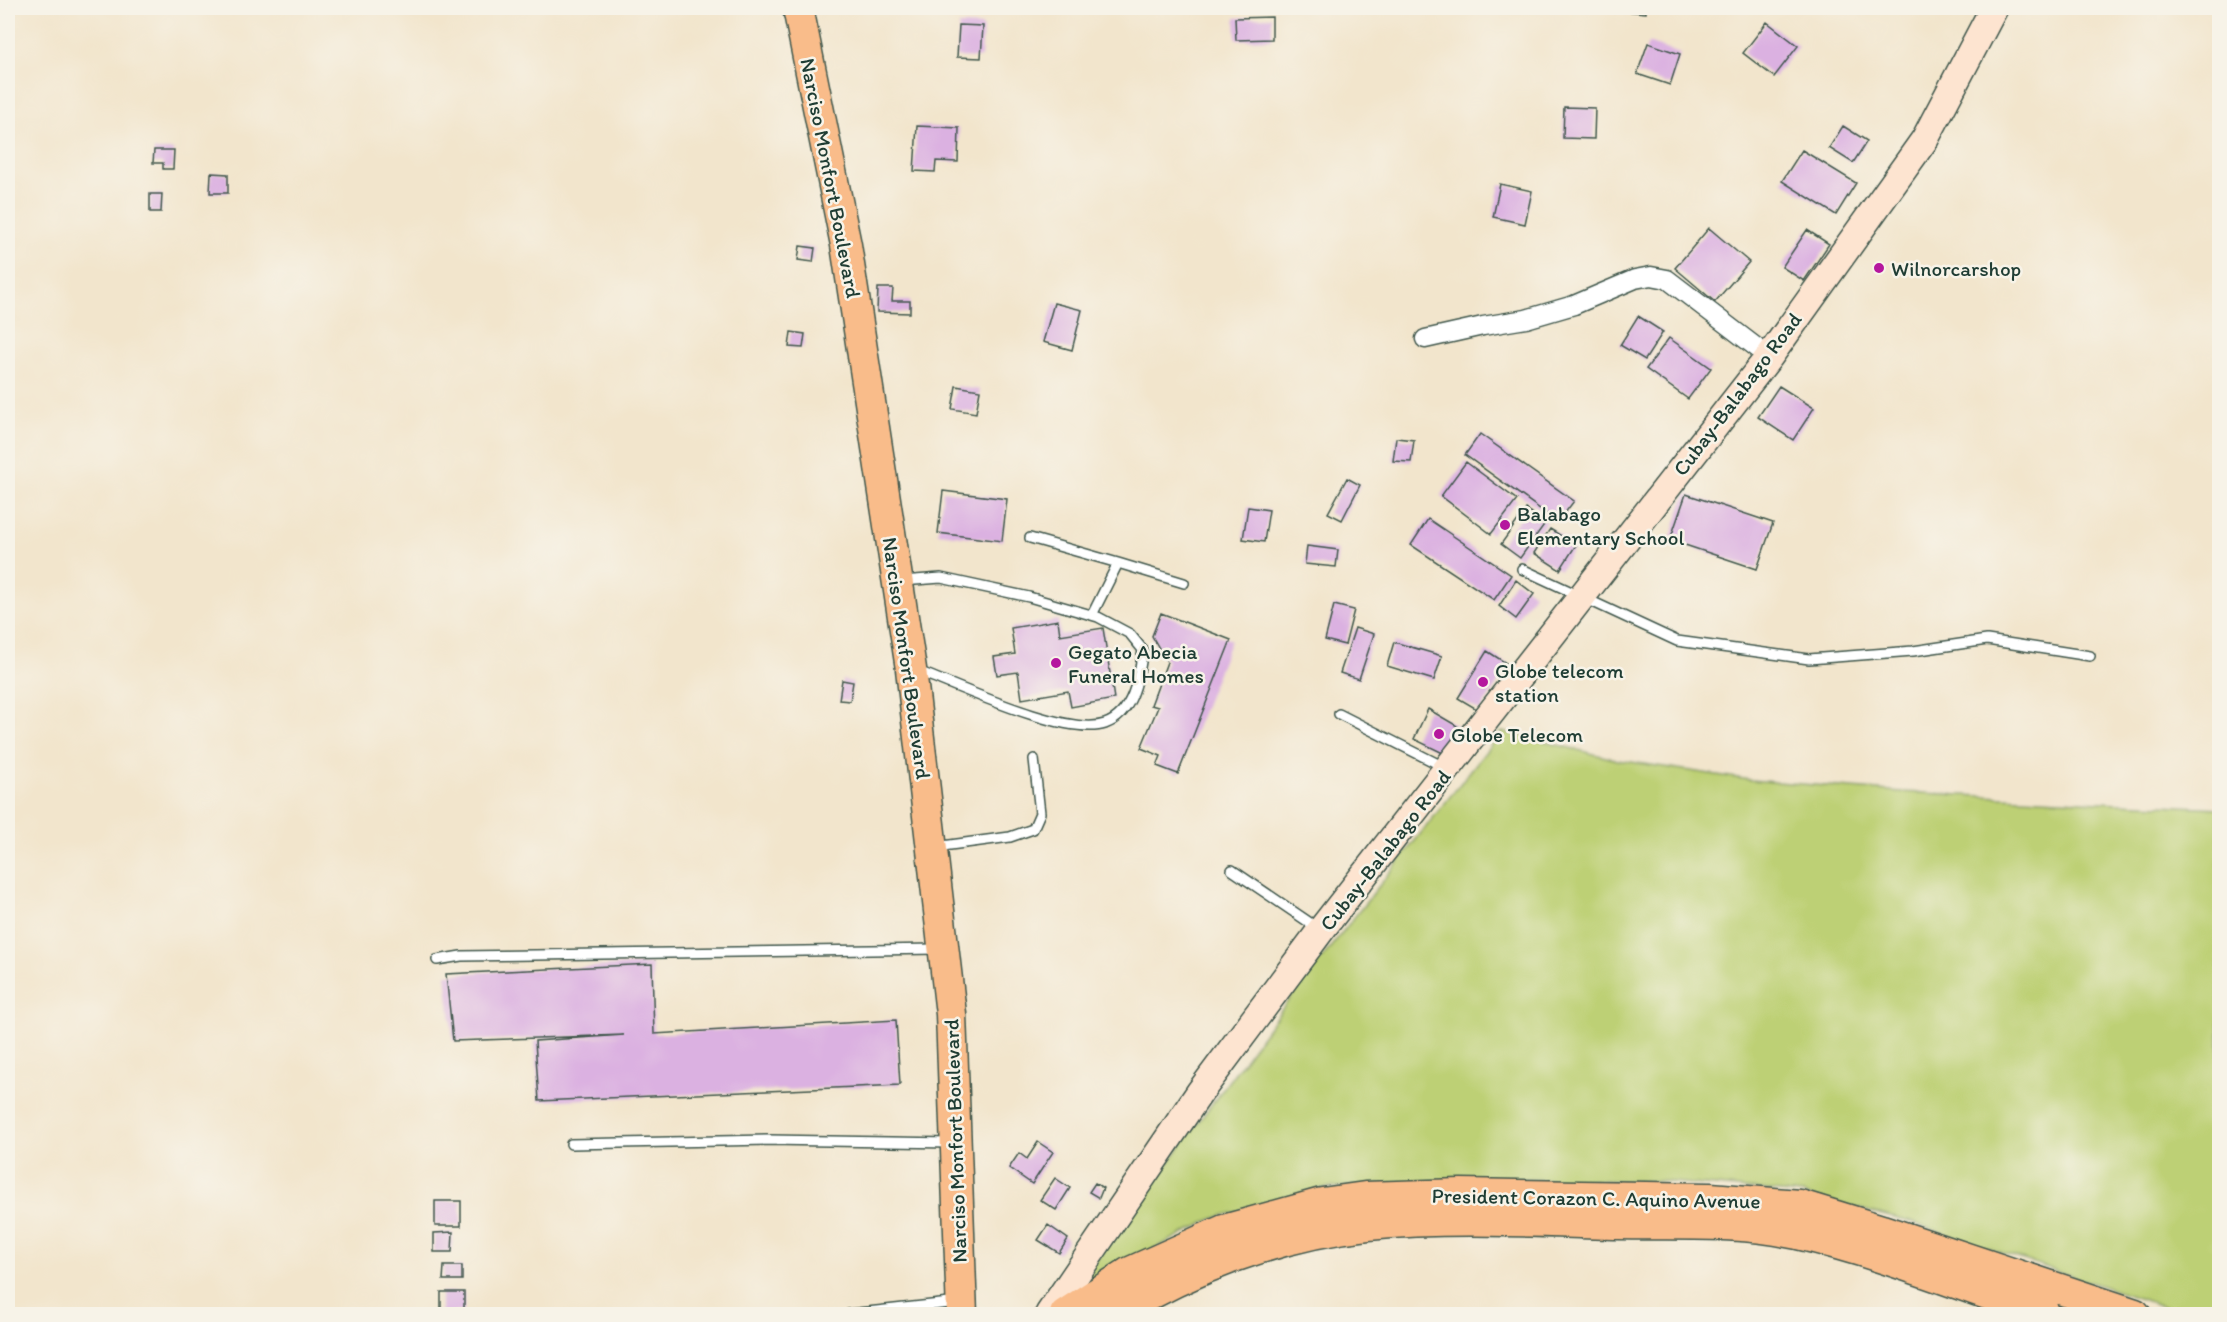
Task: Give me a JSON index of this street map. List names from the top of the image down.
{
  "streets": {
    "main road": ["Narciso Monfort Boulevard", "Cubay-Balabago Road", "President Corazon C. Aquino Avenue"]
  },
  "places": [
    "Wilnorcarshop",
    "Balabago Elementary School",
    "Gegato Abecia Funeral Homes",
    "Globe telecom station",
    "Globe Telecom"
  ]
}
